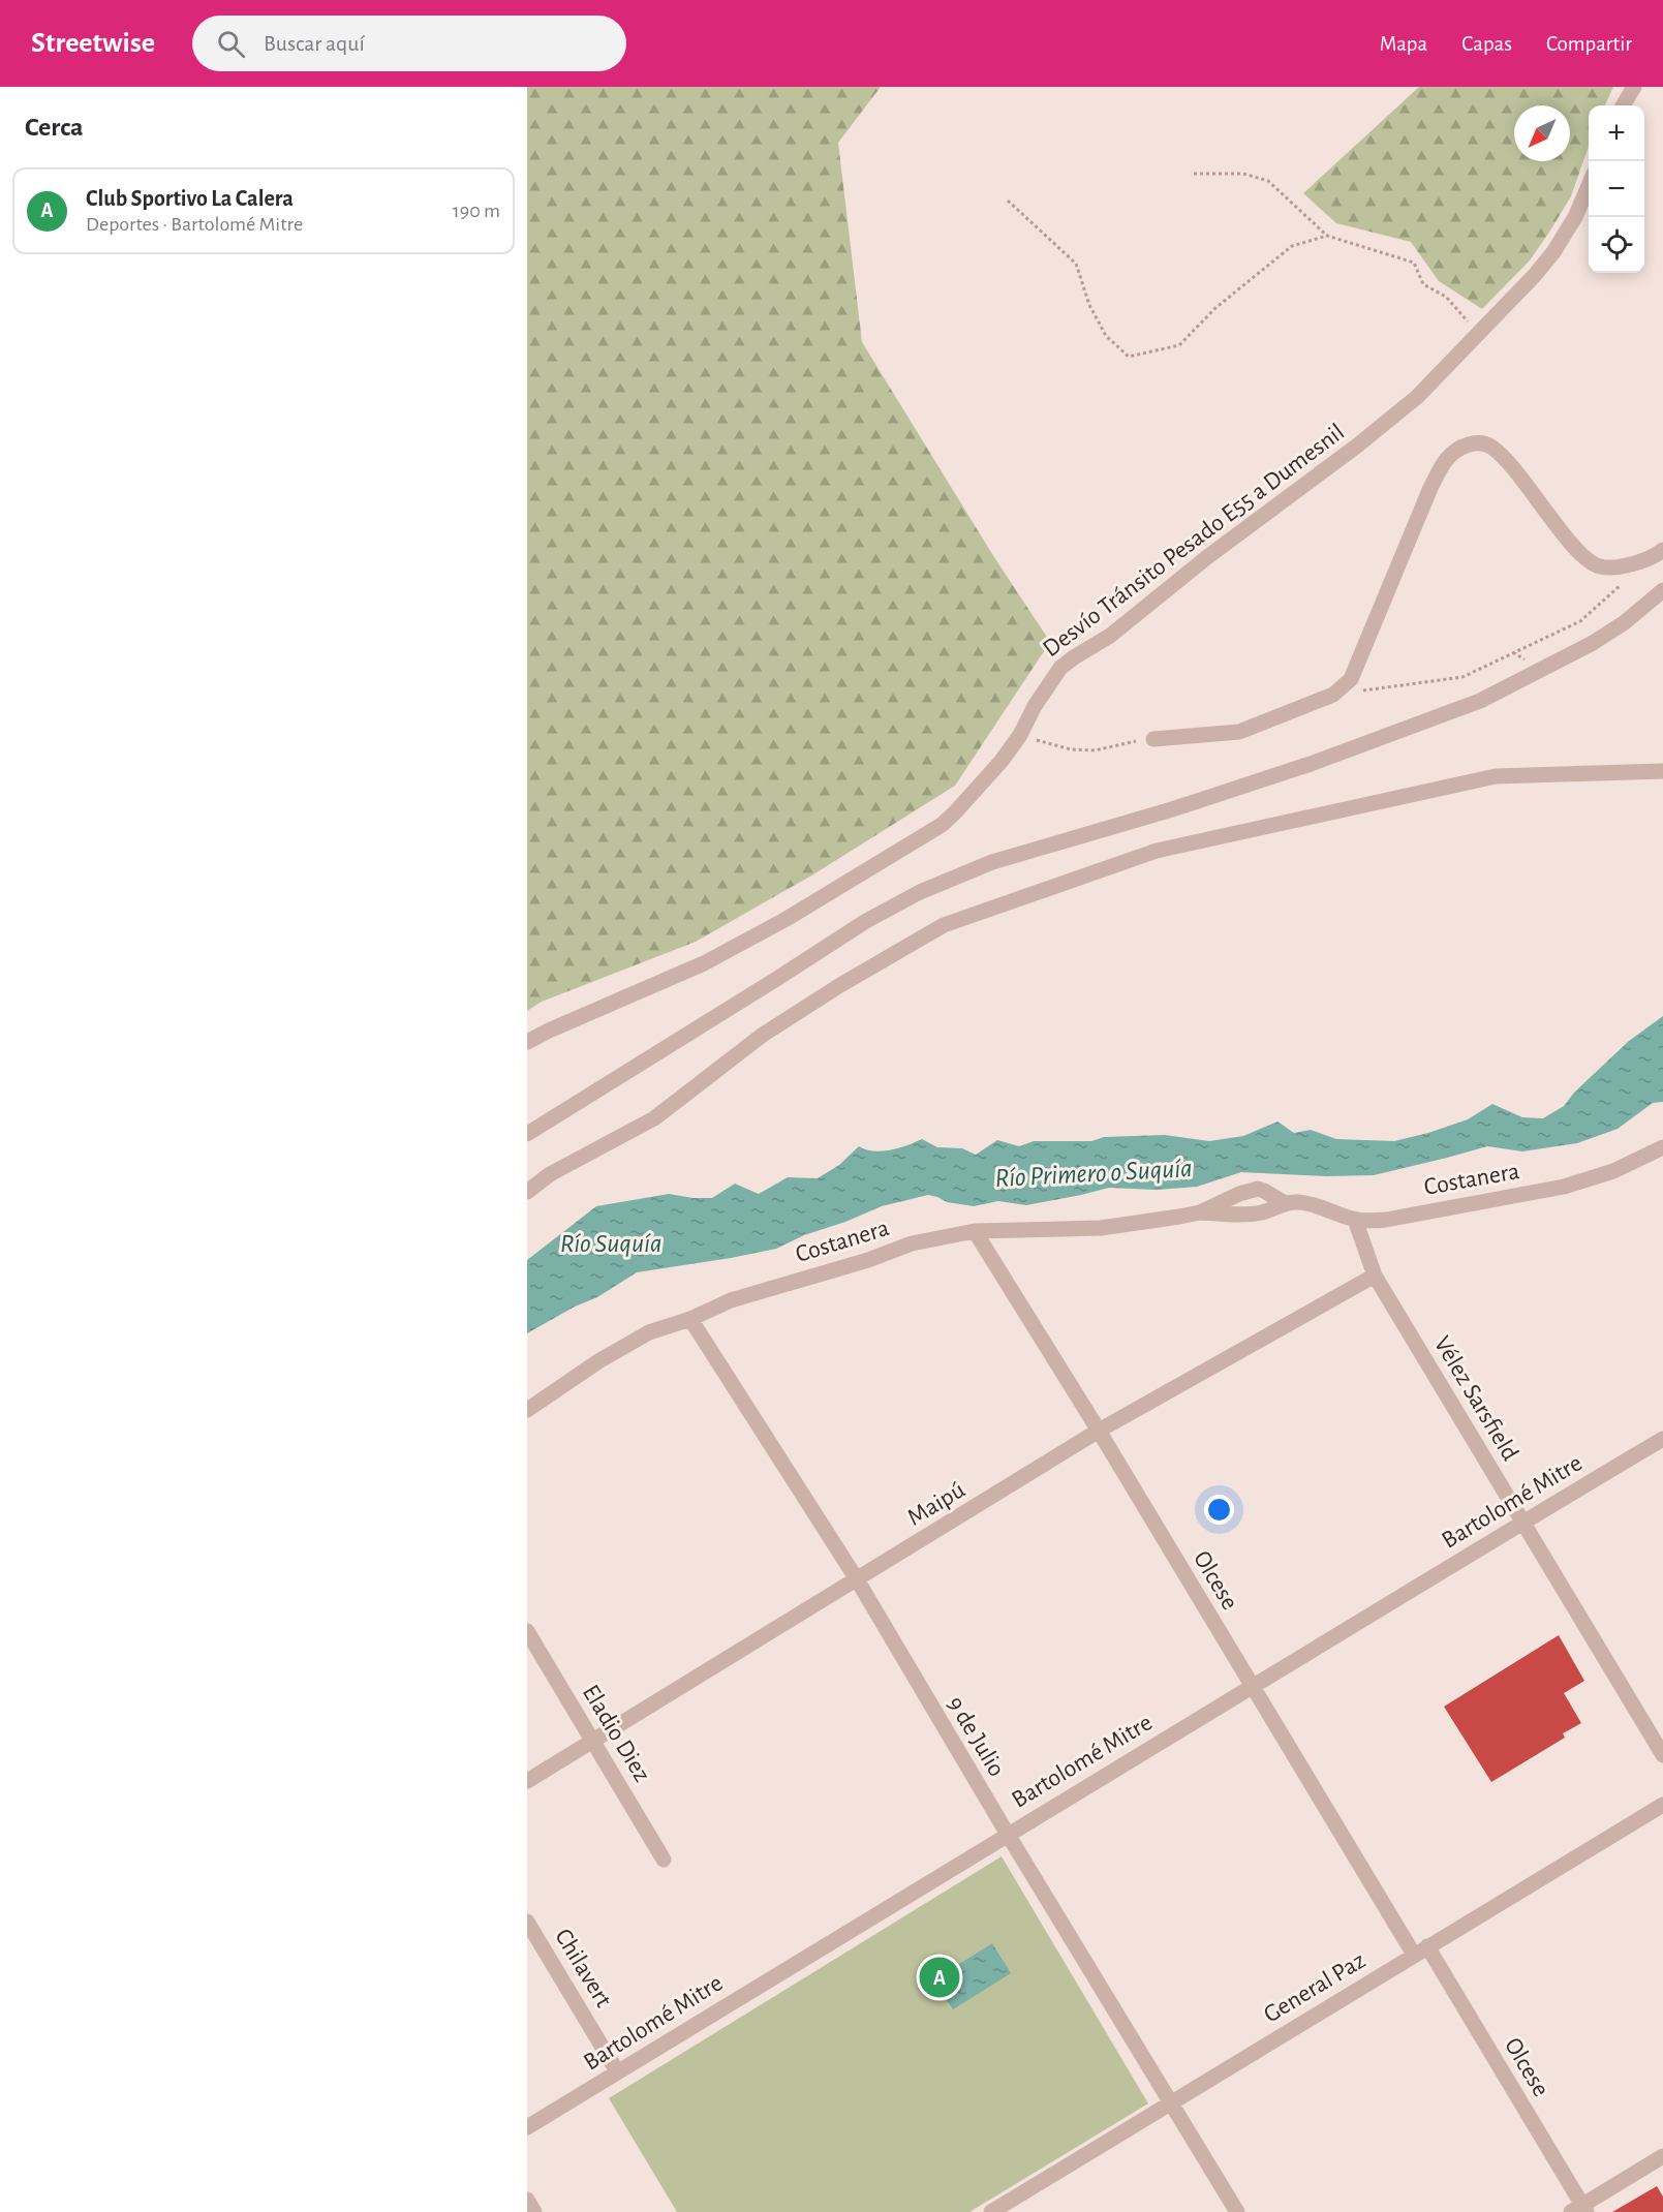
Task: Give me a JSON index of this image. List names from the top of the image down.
{
  "streets": {
    "street": [
      "Desvío Tránsito Pesado E55 a Dumesnil",
      "Costanera",
      "Vélez Sarsfield",
      "Bartolomé Mitre",
      "Maipú",
      "Olcese",
      "Eladio Diez",
      "9 de Julio",
      "Chilavert",
      "General Paz"
    ]
  },
  "crossings": [
    ["Costanera", "Vélez Sarsfield"],
    ["Costanera", "Olcese"],
    ["Costanera", "9 de Julio"],
    ["Vélez Sarsfield", "Bartolomé Mitre"],
    ["Vélez Sarsfield", "Maipú"],
    ["Bartolomé Mitre", "Olcese"],
    ["Bartolomé Mitre", "9 de Julio"],
    ["Bartolomé Mitre", "Chilavert"],
    ["Maipú", "Olcese"],
    ["Maipú", "Eladio Diez"],
    ["Maipú", "9 de Julio"],
    ["Olcese", "General Paz"],
    ["9 de Julio", "General Paz"]
  ],
  "water": ["Río Primero o Suquía", "Río Suquía"],
  "north": "bottom left",
  "page": {
    "header": "Streetwise",
    "search": "Buscar aquí",
    "nav": ["Mapa", "Capas", "Compartir"],
    "heading": "Cerca",
    "map_buttons": ["+", "−"],
    "list": [
      {
        "mark": "A",
        "name": "Club Sportivo La Calera",
        "note": "Deportes · Bartolomé Mitre",
        "value": "190 m"
      }
    ],
    "pins": "A"
  }
}
